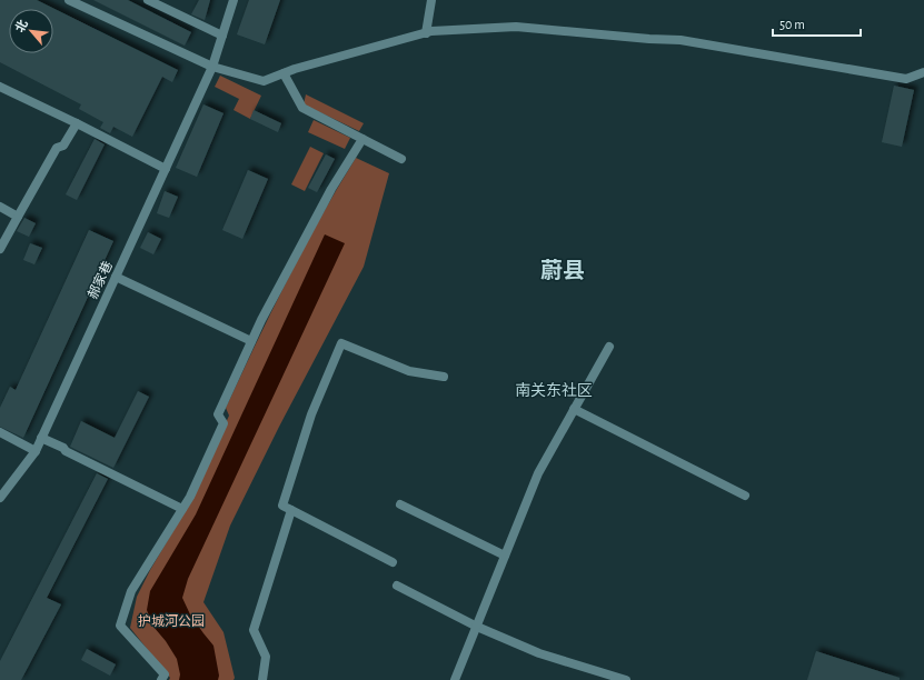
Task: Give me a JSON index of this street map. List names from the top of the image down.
{
  "streets": {
    "street": ["郝家巷"]
  },
  "districts": ["蔚县", "南关东社区"],
  "parks": ["护城河公园"],
  "scale_bar": "50 m",
  "north": "top left"
}
